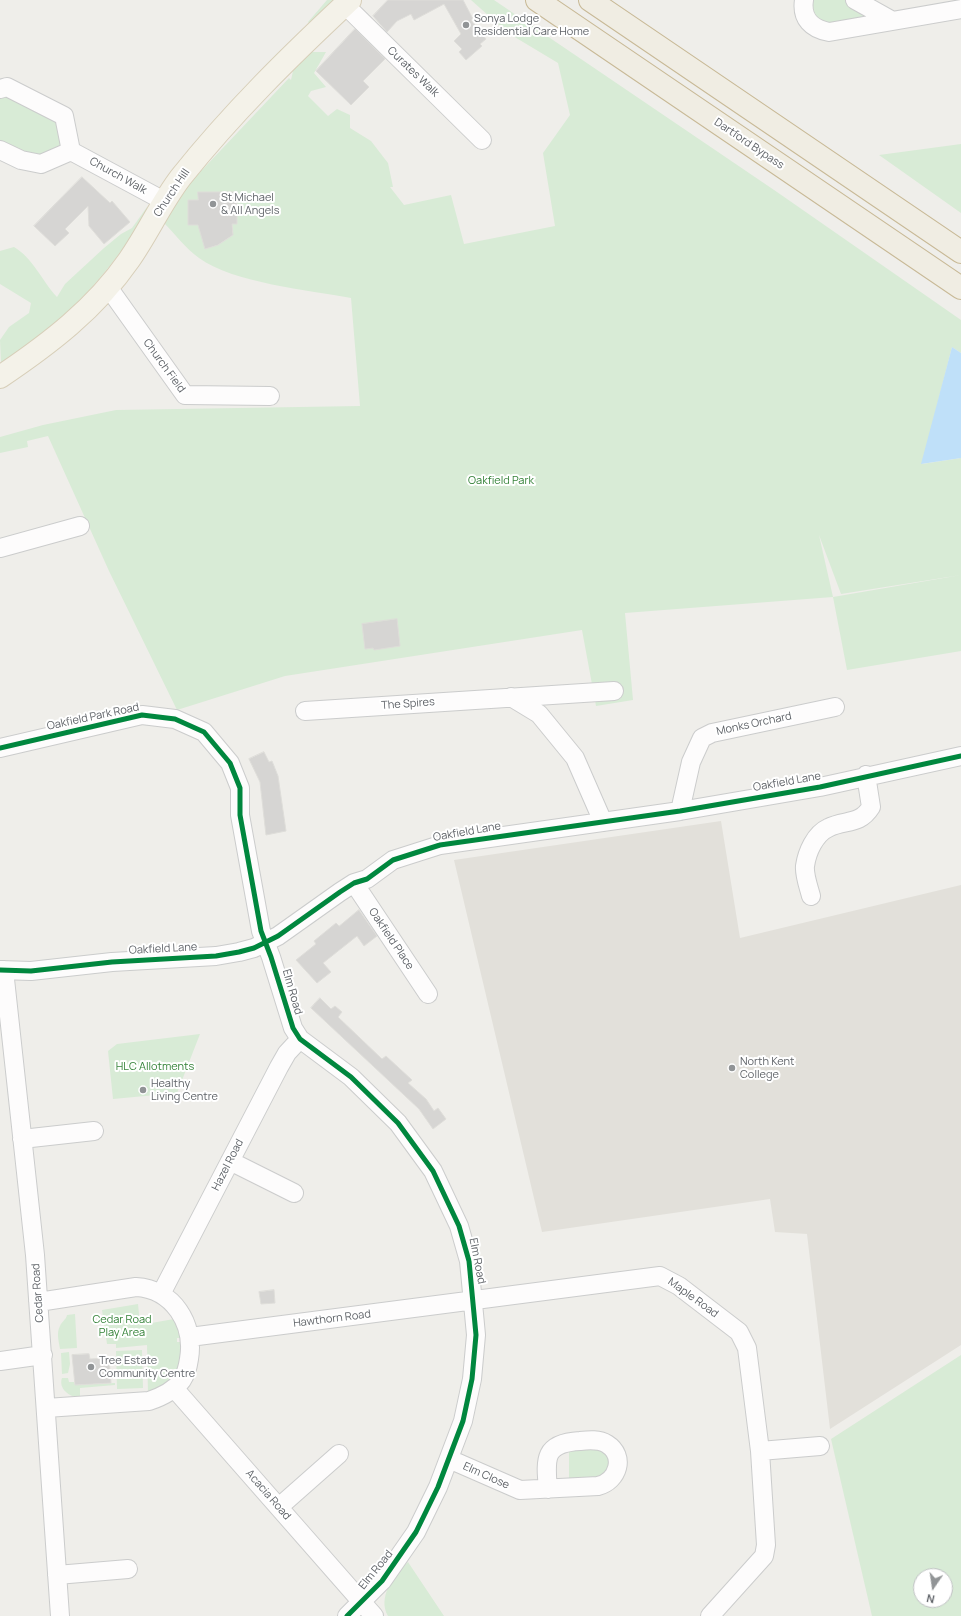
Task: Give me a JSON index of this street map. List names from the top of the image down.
{
  "streets": {
    "highway": ["Dartford Bypass"],
    "main road": ["Church Hill"],
    "street": [
      "Curates Walk",
      "Church Walk",
      "Church Field",
      "The Spires",
      "Oakfield Park Road",
      "Monks Orchard",
      "Oakfield Lane",
      "Oakfield Place",
      "Elm Road",
      "Hazel Road",
      "Cedar Road",
      "Maple Road",
      "Hawthorn Road",
      "Elm Close",
      "Acacia Road"
    ]
  },
  "crossings": [
    ["Curates Walk", "Church Hill"],
    ["Church Walk", "Church Hill"],
    ["Church Hill", "Church Field"],
    ["Oakfield Park Road", "Oakfield Lane"],
    ["Oakfield Park Road", "Elm Road"],
    ["Monks Orchard", "Oakfield Lane"],
    ["Oakfield Lane", "Oakfield Place"],
    ["Oakfield Lane", "Elm Road"],
    ["Oakfield Lane", "Cedar Road"],
    ["Elm Road", "Hazel Road"],
    ["Elm Road", "Maple Road"],
    ["Elm Road", "Hawthorn Road"],
    ["Elm Road", "Elm Close"],
    ["Elm Road", "Acacia Road"],
    ["Maple Road", "Hawthorn Road"]
  ],
  "parks": ["Oakfield Park", "HLC Allotments", "Cedar Road Play Area"],
  "places": [
    "Sonya Lodge Residential Care Home",
    "St Michael & All Angels",
    "North Kent College",
    "Healthy Living Centre",
    "Tree Estate Community Centre"
  ],
  "north": "bottom"
}
